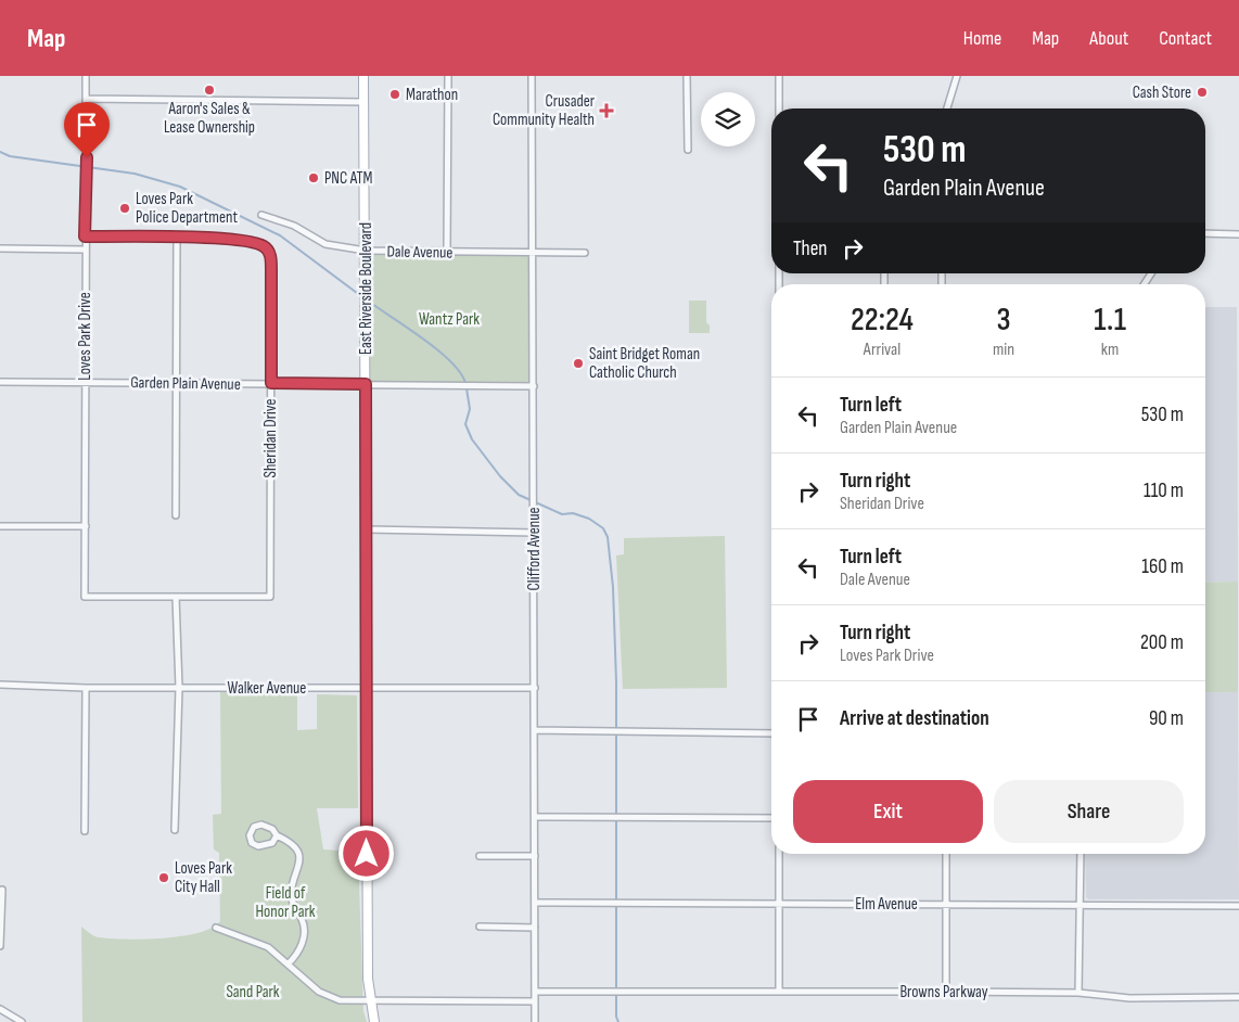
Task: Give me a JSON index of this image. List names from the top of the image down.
{
  "streets": {
    "main road": ["East Riverside Boulevard"],
    "street": [
      "Dale Avenue",
      "Loves Park Drive",
      "Garden Plain Avenue",
      "Sheridan Drive",
      "Clifford Avenue",
      "Walker Avenue",
      "Elm Avenue",
      "Browns Parkway"
    ]
  },
  "crossings": [
    ["Dale Avenue", "East Riverside Boulevard"],
    ["Dale Avenue", "Clifford Avenue"],
    ["East Riverside Boulevard", "Garden Plain Avenue"],
    ["East Riverside Boulevard", "Walker Avenue"],
    ["Loves Park Drive", "Garden Plain Avenue"],
    ["Loves Park Drive", "Sheridan Drive"],
    ["Garden Plain Avenue", "Sheridan Drive"],
    ["Garden Plain Avenue", "Clifford Avenue"],
    ["Clifford Avenue", "Walker Avenue"],
    ["Clifford Avenue", "Elm Avenue"],
    ["Clifford Avenue", "Browns Parkway"]
  ],
  "parks": ["Wantz Park", "Field of Honor Park", "Sand Park"],
  "places": {
    "other": [
      "Aaron's Sales & Lease Ownership",
      "Cash Store",
      "Marathon",
      "PNC ATM",
      "Loves Park Police Department",
      "Saint Bridget Roman Catholic Church",
      "Loves Park City Hall"
    ],
    "health": ["Crusader Community Health"]
  },
  "page": {
    "header": "Map",
    "nav": [
      "Home",
      "Map",
      "About",
      "Contact"
    ],
    "turn": ["530 m", "Garden Plain Avenue"],
    "then": "Then",
    "eta": [
      "22:24",
      "Arrival",
      "3",
      "min",
      "1.1",
      "km"
    ],
    "list": [
      {
        "name": "Turn left",
        "note": "Garden Plain Avenue",
        "value": "530 m"
      },
      {
        "name": "Turn right",
        "note": "Sheridan Drive",
        "value": "110 m"
      },
      {
        "name": "Turn left",
        "note": "Dale Avenue",
        "value": "160 m"
      },
      {
        "name": "Turn right",
        "note": "Loves Park Drive",
        "value": "200 m"
      },
      {
        "name": "Arrive at destination",
        "value": "90 m"
      }
    ],
    "buttons": ["Exit", "Share"]
  }
}
